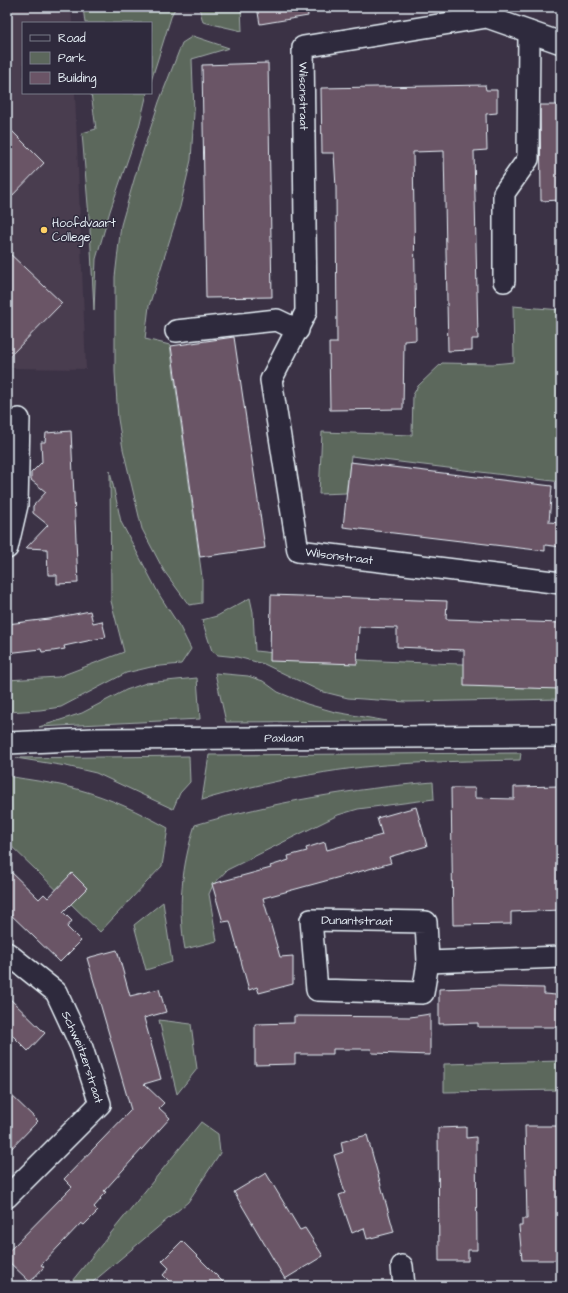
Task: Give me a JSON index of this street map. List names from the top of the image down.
{
  "streets": {
    "street": [
      "Wilsonstraat",
      "Paxlaan",
      "Dunantstraat",
      "Schweitzerstraat"
    ]
  },
  "places": ["Hoofdvaart College"],
  "legend": ["Road", "Park", "Building"]
}
